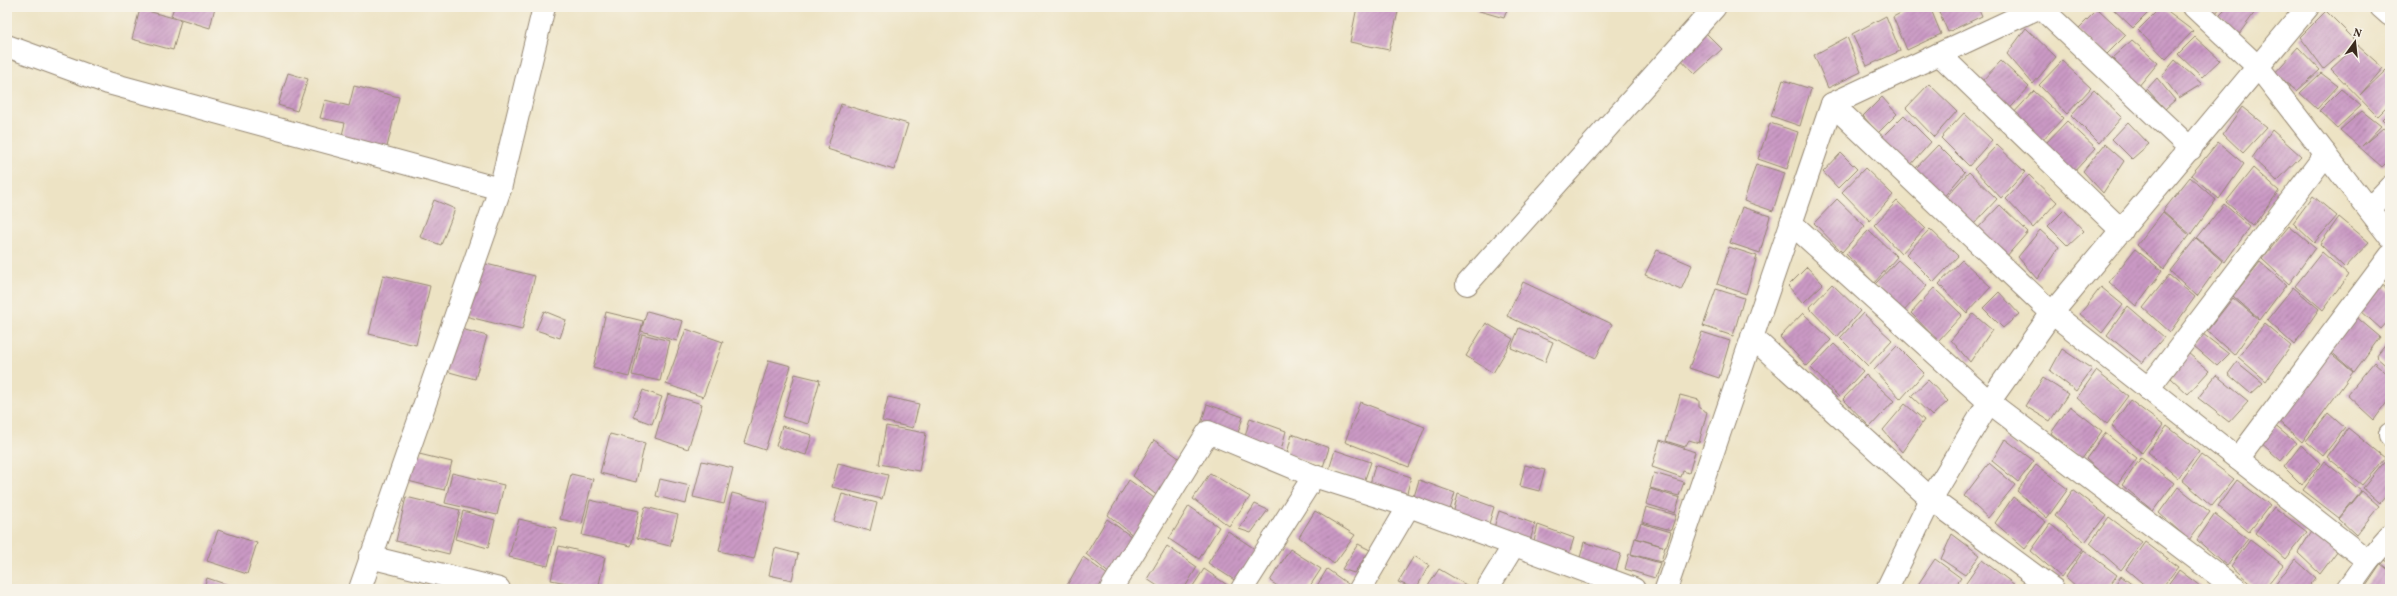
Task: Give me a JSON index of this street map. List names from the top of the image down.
{
  "north": "top"
}
